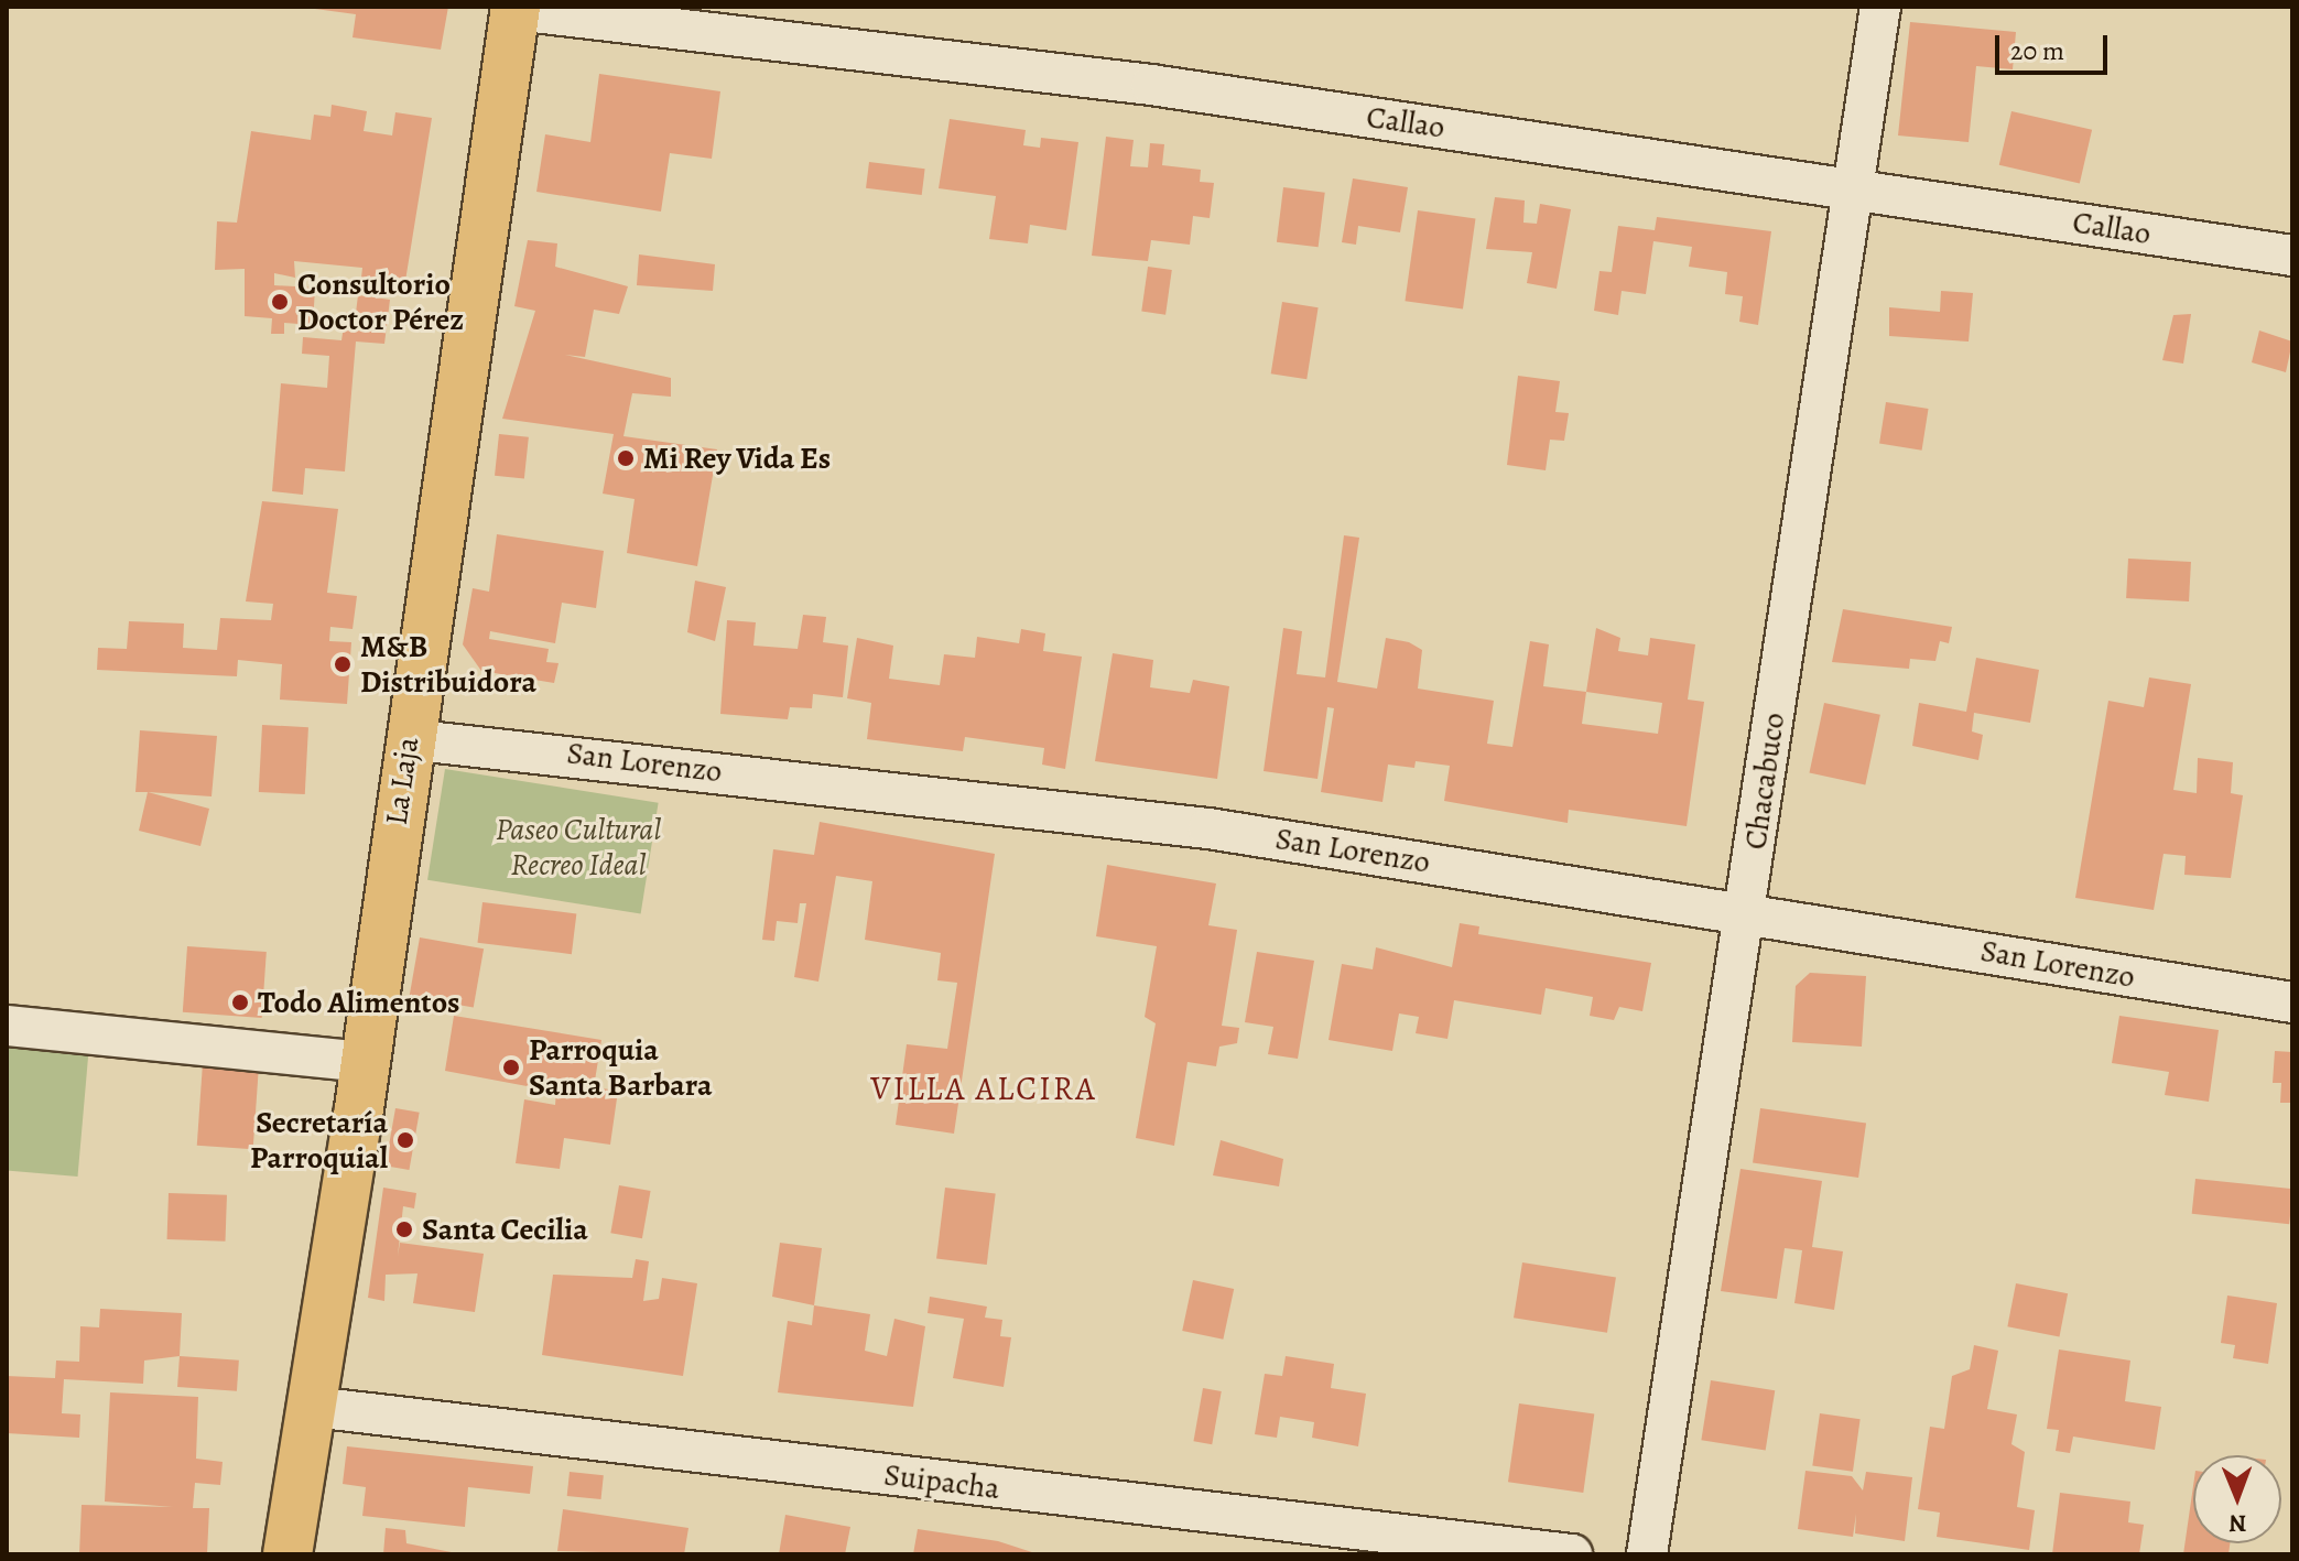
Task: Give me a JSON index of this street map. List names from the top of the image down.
{
  "streets": {
    "main road": ["La Laja"],
    "street": [
      "Callao",
      "San Lorenzo",
      "Chacabuco",
      "Suipacha"
    ]
  },
  "crossings": [
    ["Callao", "La Laja"],
    ["Callao", "Chacabuco"],
    ["San Lorenzo", "La Laja"],
    ["San Lorenzo", "Chacabuco"],
    ["La Laja", "Suipacha"]
  ],
  "districts": ["VILLA ALCIRA"],
  "parks": ["Paseo Cultural Recreo Ideal"],
  "places": [
    "Consultorio Doctor Pérez",
    "Mi Rey Vida Es",
    "M&B Distribuidora",
    "Todo Alimentos",
    "Parroquia Santa Barbara",
    "Secretaría Parroquial",
    "Santa Cecilia"
  ],
  "scale_bar": "20 m",
  "north": "bottom"
}
